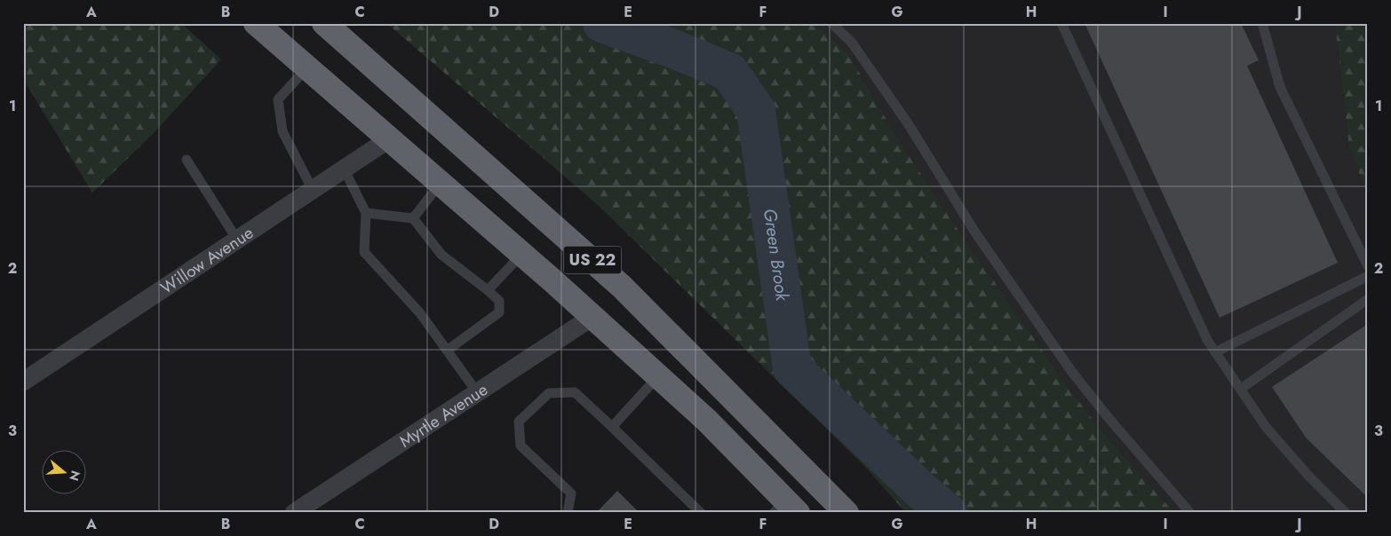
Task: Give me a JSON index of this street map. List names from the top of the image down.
{
  "streets": {
    "highway": ["US 22"],
    "street": ["Willow Avenue", "Myrtle Avenue"]
  },
  "crossings": [
    ["Willow Avenue", "US 22"],
    ["US 22", "Myrtle Avenue"]
  ],
  "water": ["Green Brook"],
  "north": "right",
  "grid": {
    "columns": [
      "A",
      "B",
      "C",
      "D",
      "E",
      "F",
      "G",
      "H",
      "I",
      "J"
    ],
    "rows": ["1", "2", "3"]
  }
}
